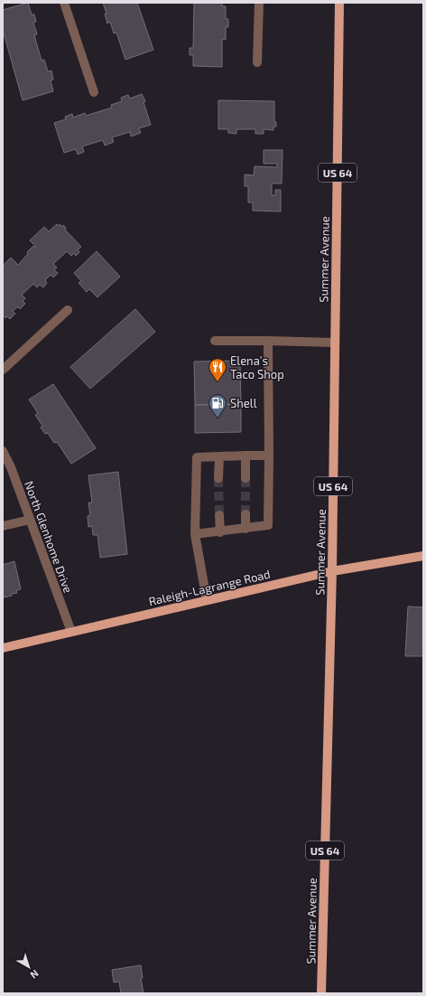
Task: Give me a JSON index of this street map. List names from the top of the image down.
{
  "streets": {
    "main road": ["US 64", "Summer Avenue", "Raleigh-Lagrange Road"],
    "street": ["North Glenhome Drive"]
  },
  "crossings": [
    ["Summer Avenue", "Raleigh-Lagrange Road"],
    ["North Glenhome Drive", "Raleigh-Lagrange Road"]
  ],
  "places": {
    "restaurant": ["Elena's Taco Shop"],
    "fuel station": ["Shell"]
  },
  "north": "bottom right"
}
